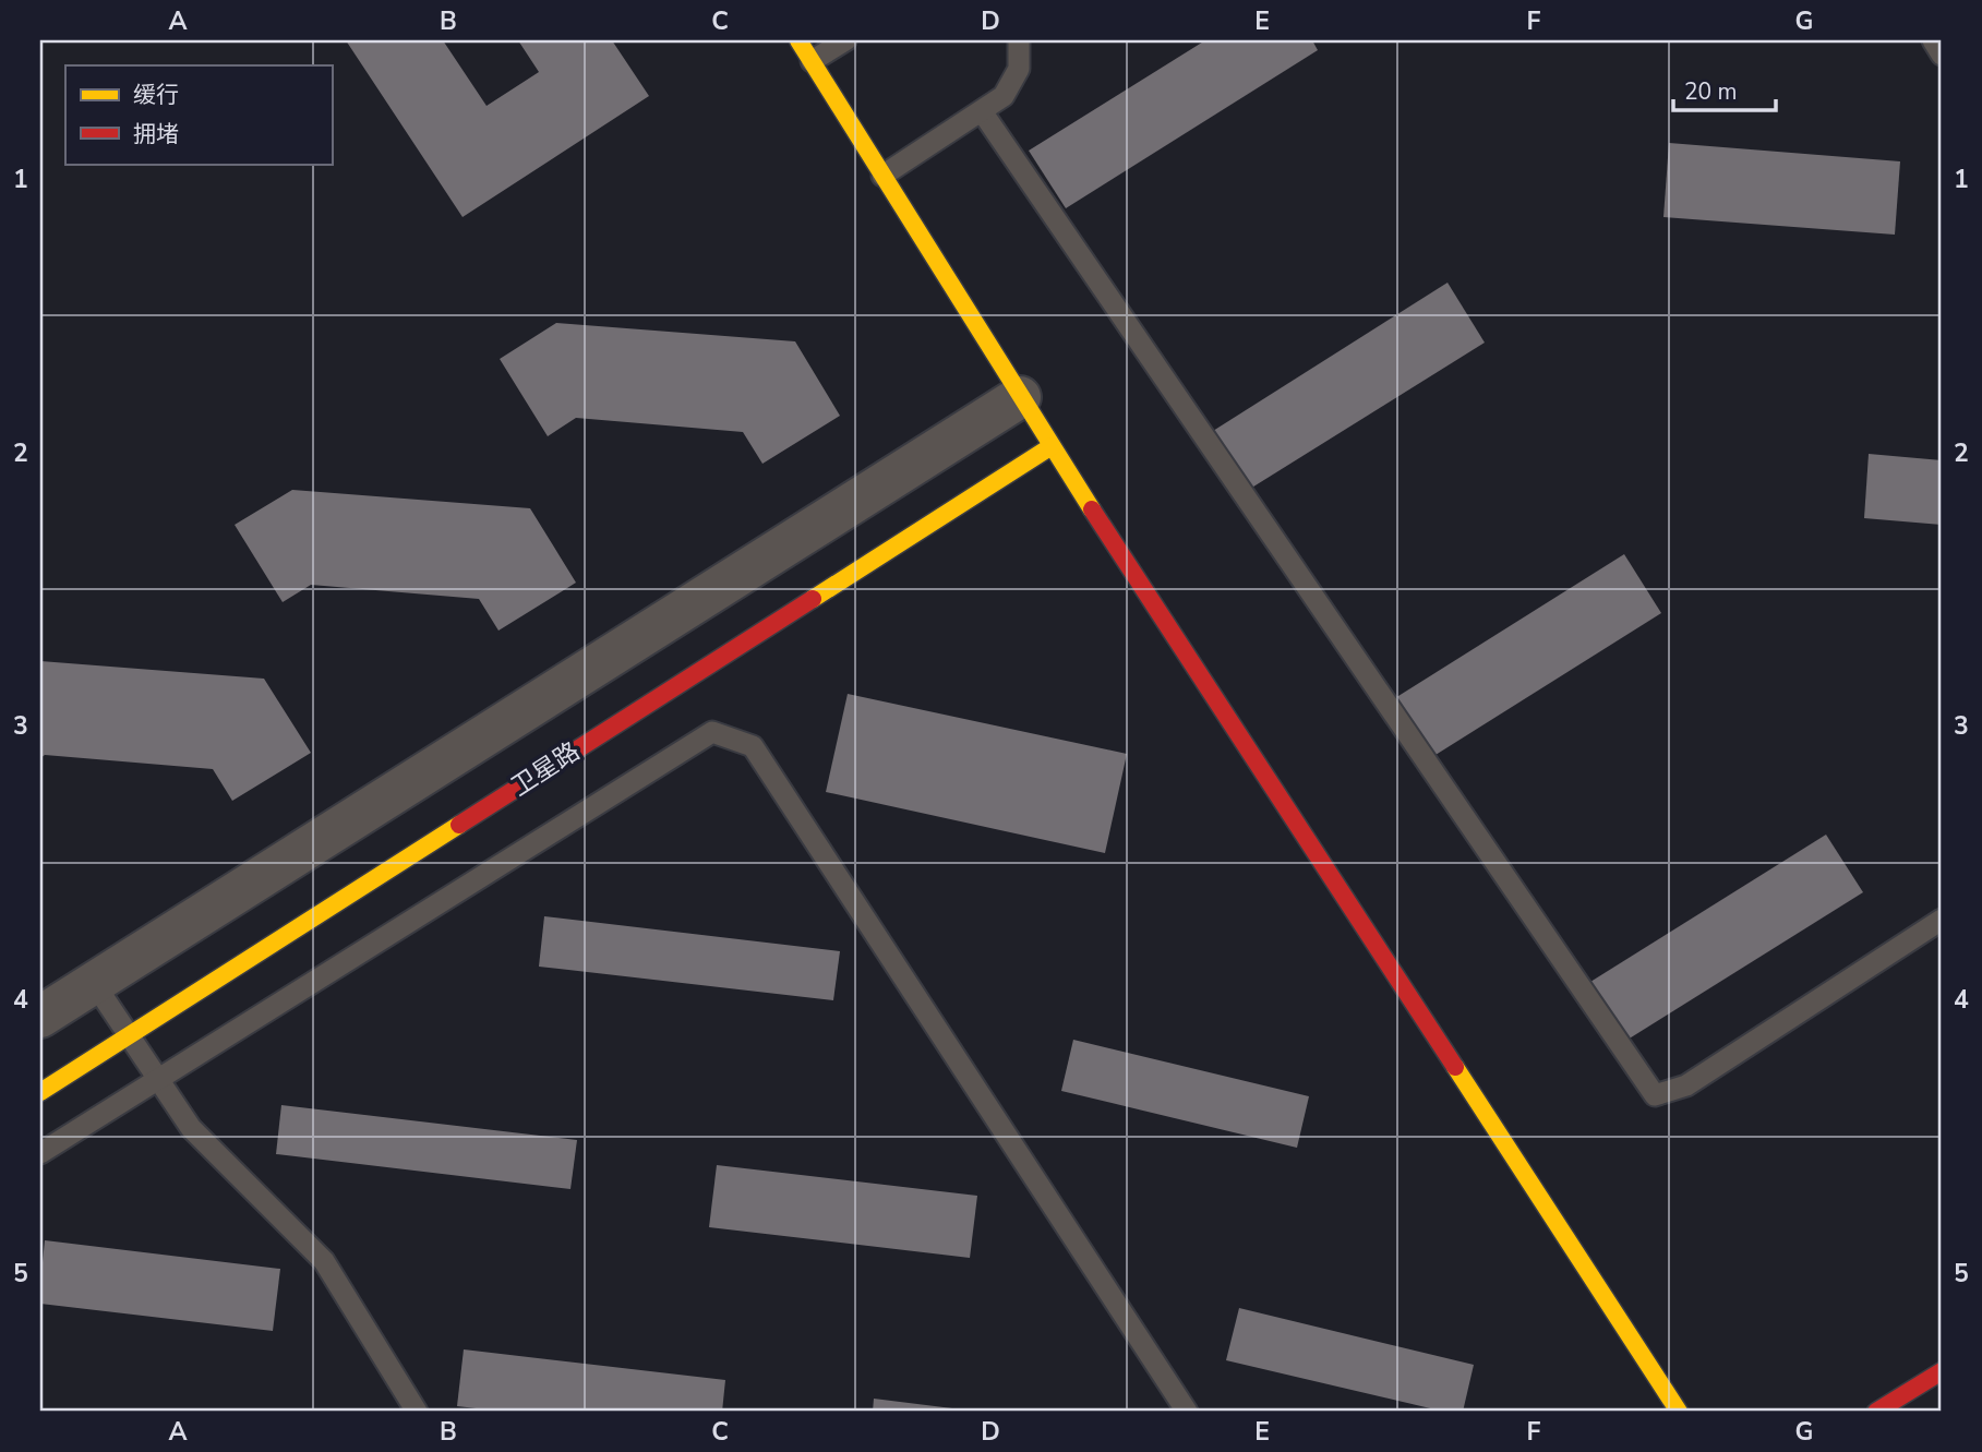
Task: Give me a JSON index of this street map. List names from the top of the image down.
{
  "streets": {
    "street": ["卫星路"]
  },
  "legend": ["缓行", "拥堵"],
  "scale_bar": "20 m",
  "grid": {
    "columns": [
      "A",
      "B",
      "C",
      "D",
      "E",
      "F",
      "G"
    ],
    "rows": [
      "1",
      "2",
      "3",
      "4",
      "5"
    ]
  }
}
